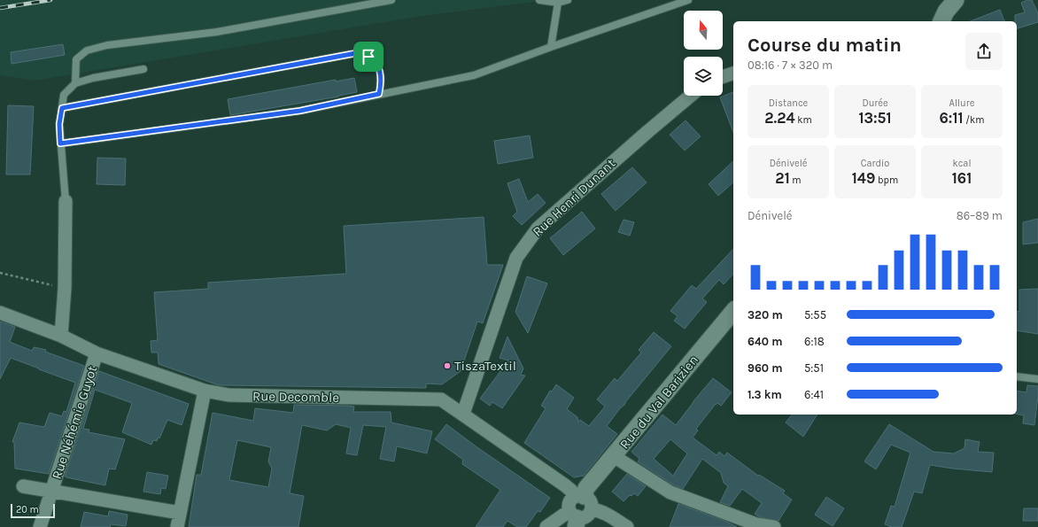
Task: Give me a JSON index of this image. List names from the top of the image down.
{
  "streets": {
    "street": [
      "Rue Henri Dunant",
      "Rue Decomble",
      "Rue du Val Barizien",
      "Rue Néhémie Guyot"
    ]
  },
  "crossings": [
    ["Rue Henri Dunant", "Rue Decomble"],
    ["Rue Decomble", "Rue du Val Barizien"],
    ["Rue Decomble", "Rue Néhémie Guyot"]
  ],
  "places": ["TiszaTextil"],
  "scale_bar": "20 m",
  "north": "top",
  "page": {
    "heading": ["Course du matin", "08:16 · 7 × 320 m"],
    "stats": [
      ["Distance", "2.24 km"],
      ["Durée", "13:51"],
      ["Allure", "6:11 /km"],
      ["Dénivelé", "21 m"],
      ["Cardio", "149 bpm"],
      ["kcal", "161"]
    ],
    "chart": ["Dénivelé", "86–89 m"],
    "list": [
      {
        "name": "320 m",
        "note": "5:55"
      },
      {
        "name": "640 m",
        "note": "6:18"
      },
      {
        "name": "960 m",
        "note": "5:51"
      },
      {
        "name": "1.3 km",
        "note": "6:41"
      }
    ],
    "scale": "20 m"
  }
}
